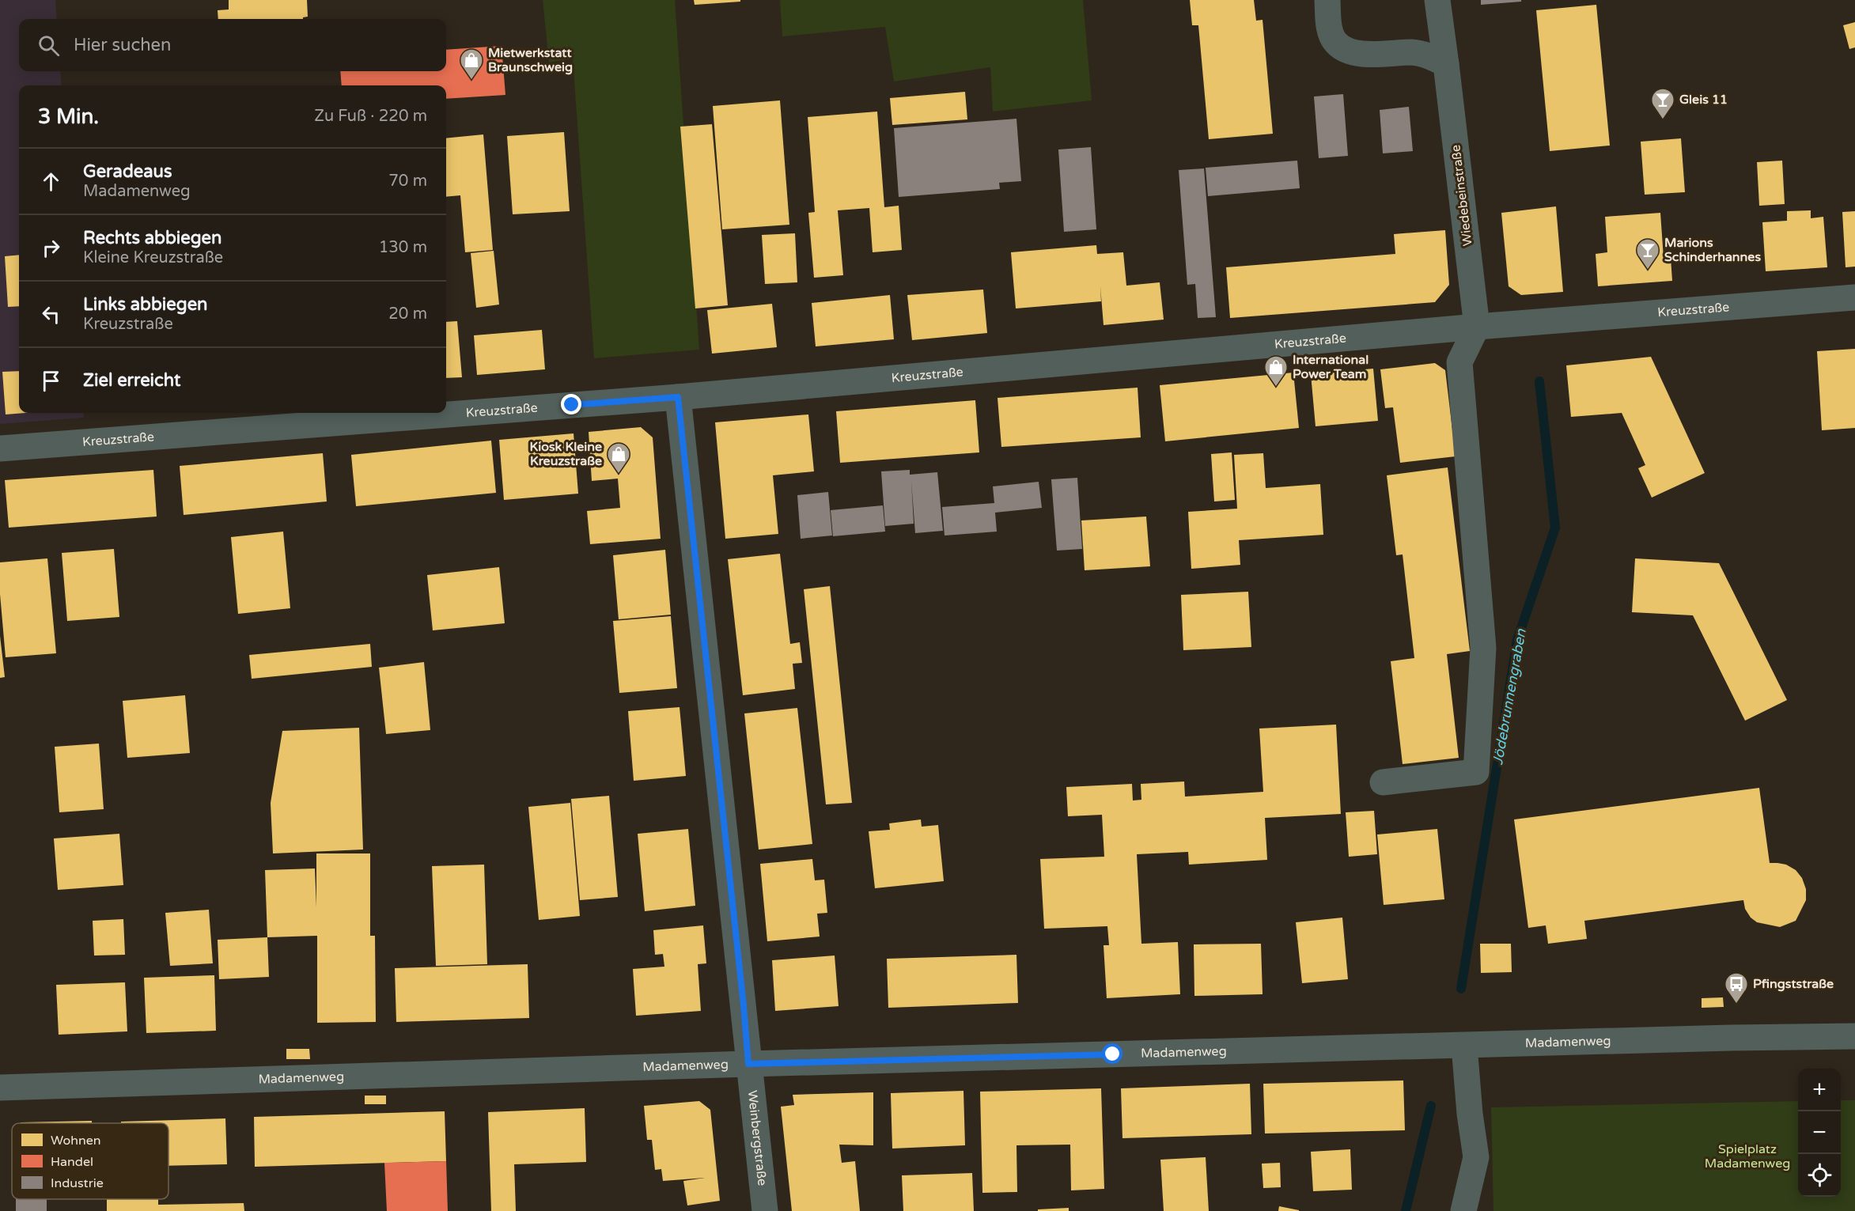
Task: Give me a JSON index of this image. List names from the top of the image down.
{
  "streets": {
    "street": [
      "Wiedebeinstraße",
      "Kreuzstraße",
      "Madamenweg",
      "Weinbergstraße"
    ]
  },
  "crossings": [
    ["Wiedebeinstraße", "Kreuzstraße"],
    ["Kreuzstraße", "Weinbergstraße"],
    ["Madamenweg", "Weinbergstraße"]
  ],
  "water": ["Jödebrunnengraben"],
  "parks": ["Spielplatz Madamenweg"],
  "places": {
    "shop": ["Mietwerkstatt Braunschweig", "International Power Team", "Kiosk Kleine Kreuzstraße"],
    "bar": ["Gleis 11", "Marions Schinderhannes"],
    "bus stop": ["Pfingststraße"]
  },
  "legend": ["Wohnen", "Handel", "Industrie"],
  "page": {
    "search": "Hier suchen",
    "heading": ["3 Min.", "Zu Fuß · 220 m"],
    "list": [
      ["Geradeaus", "Madamenweg", "70 m"],
      ["Rechts abbiegen", "Kleine Kreuzstraße", "130 m"],
      ["Links abbiegen", "Kreuzstraße", "20 m"],
      "Ziel erreicht"
    ],
    "map_buttons": ["+", "−"]
  }
}
